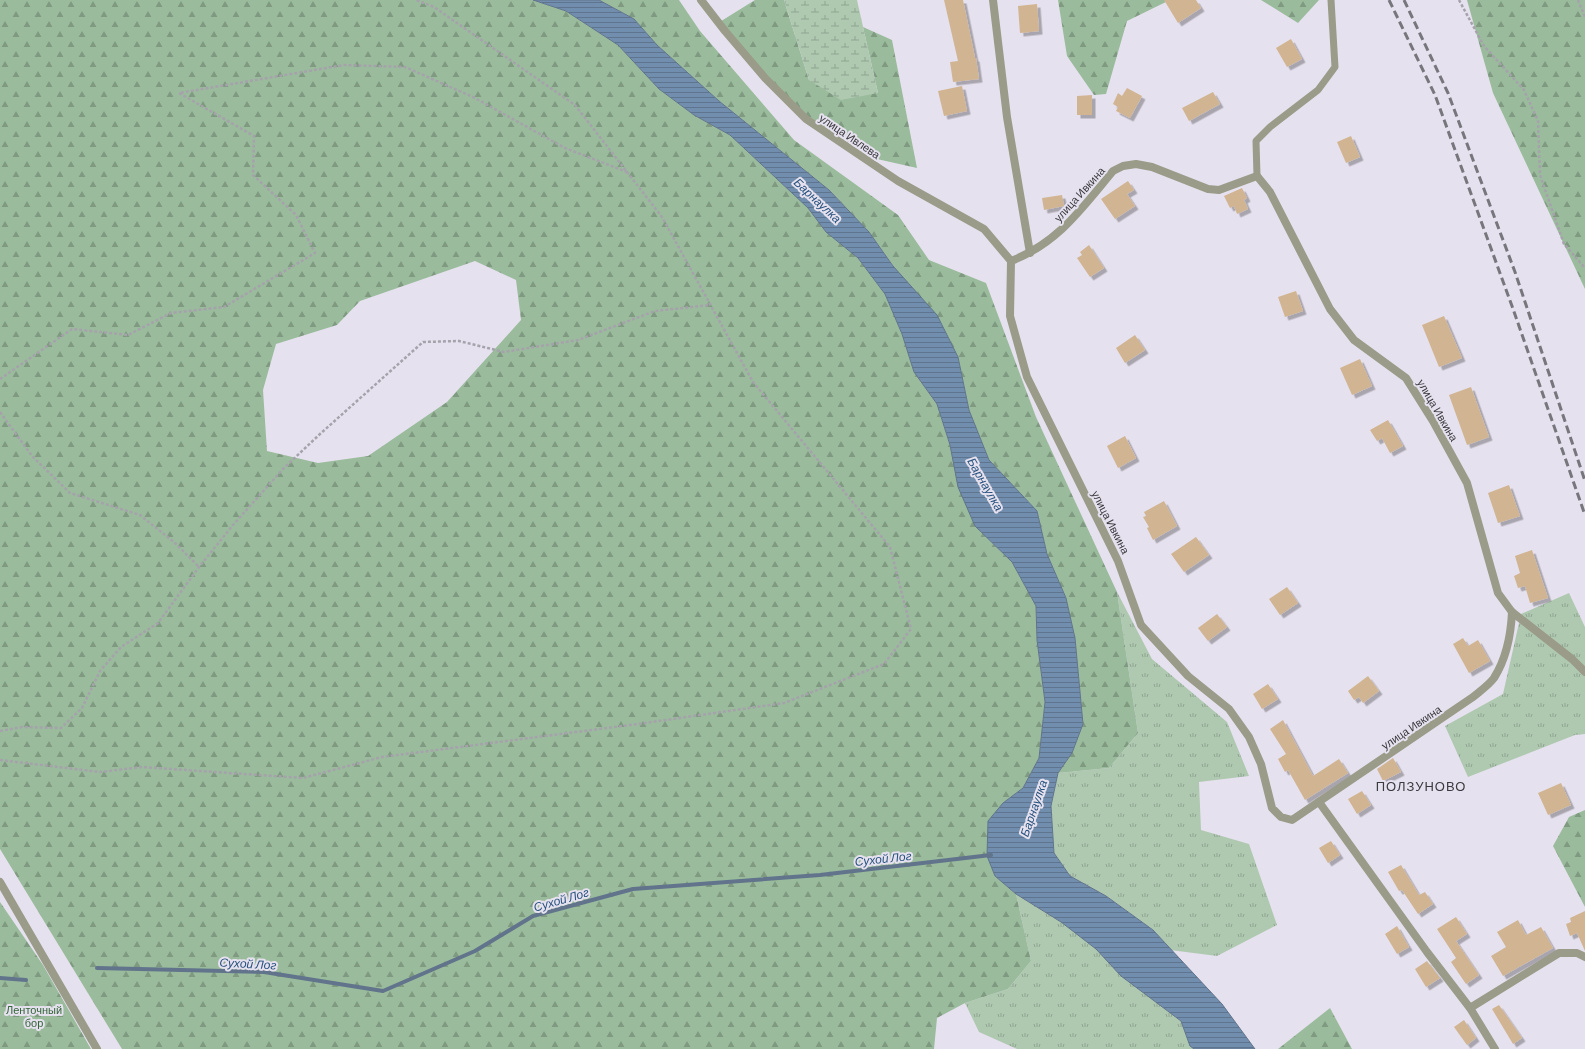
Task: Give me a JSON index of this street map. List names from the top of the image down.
{
  "streets": {
    "street": ["улица Ивлева", "улица Ивкина"]
  },
  "crossings": [
    ["улица Ивлева", "улица Ивкина"]
  ],
  "districts": ["ПОЛЗУНОВО"],
  "water": ["Барнаулка", "Сухой Лог"],
  "parks": ["Ленточный бор"]
}
